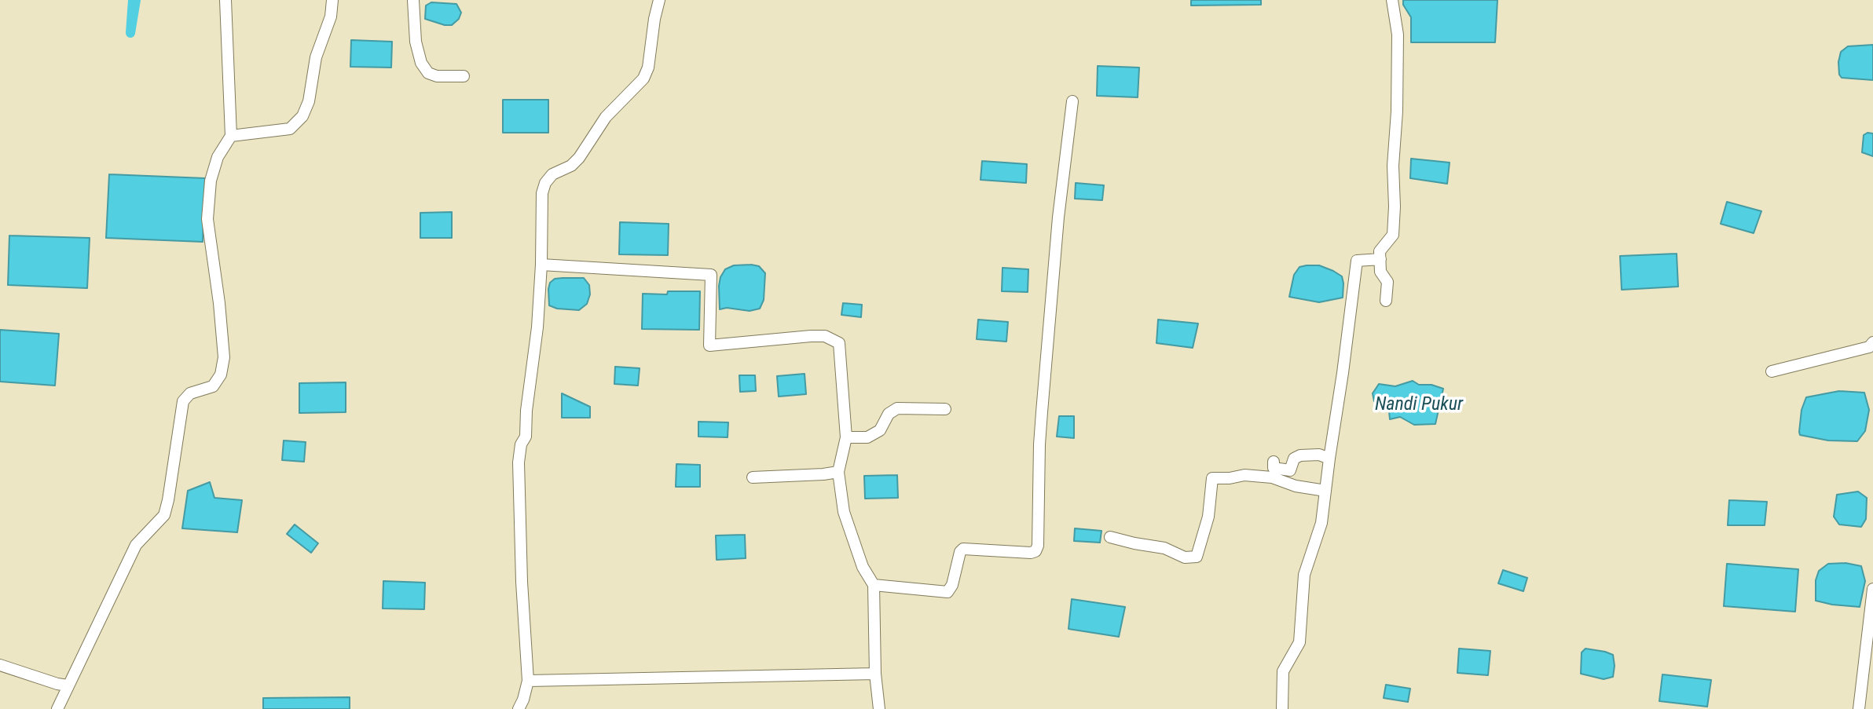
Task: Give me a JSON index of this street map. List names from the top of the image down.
{
  "water": ["Nandi Pukur"]
}
